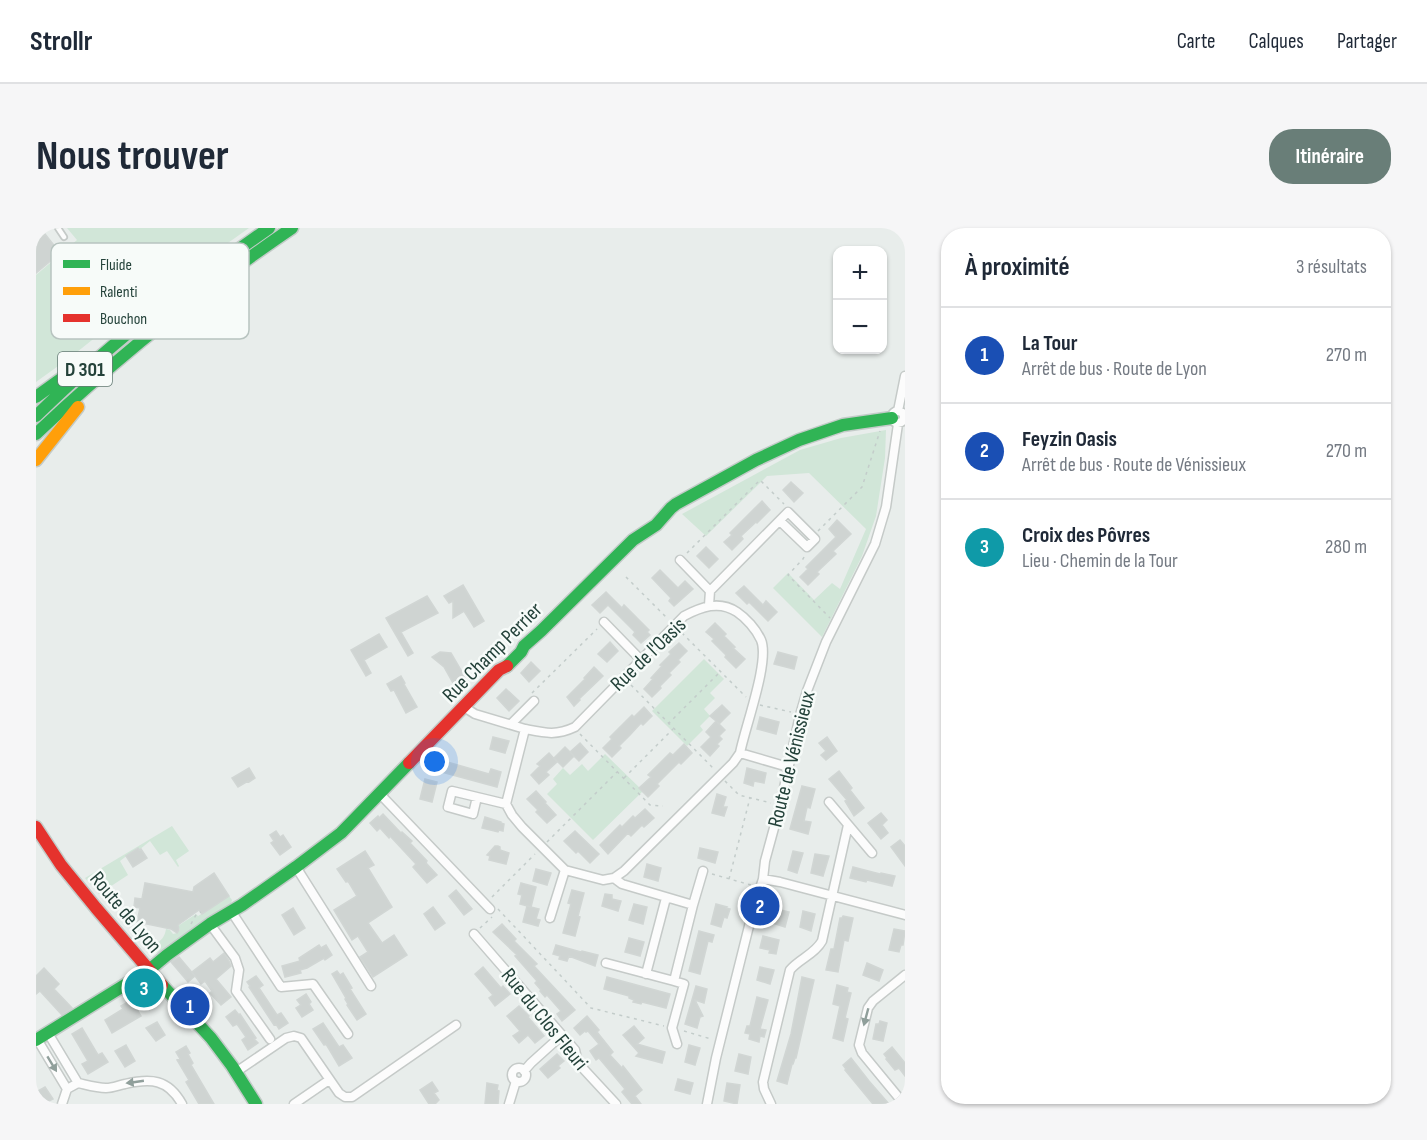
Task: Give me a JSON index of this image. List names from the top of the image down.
{
  "streets": {
    "main road": ["D 301", "Rue Champ Perrier", "Route de Lyon"],
    "street": ["Rue de l'Oasis", "Route de Vénissieux", "Rue du Clos Fleuri"]
  },
  "crossings": [
    ["Rue Champ Perrier", "Route de Vénissieux"],
    ["Rue Champ Perrier", "Route de Lyon"]
  ],
  "legend": ["Fluide", "Ralenti", "Bouchon"],
  "page": {
    "header": "Strollr",
    "nav": ["Carte", "Calques", "Partager"],
    "buttons": "Itinéraire",
    "title": "Nous trouver",
    "heading": ["À proximité", "3 résultats"],
    "map_buttons": ["+", "−"],
    "list": [
      {
        "mark": "1",
        "name": "La Tour",
        "note": "Arrêt de bus · Route de Lyon",
        "value": "270 m"
      },
      {
        "mark": "2",
        "name": "Feyzin Oasis",
        "note": "Arrêt de bus · Route de Vénissieux",
        "value": "270 m"
      },
      {
        "mark": "3",
        "name": "Croix des Pôvres",
        "note": "Lieu · Chemin de la Tour",
        "value": "280 m"
      }
    ],
    "pins": ["2", "3", "1"]
  }
}
